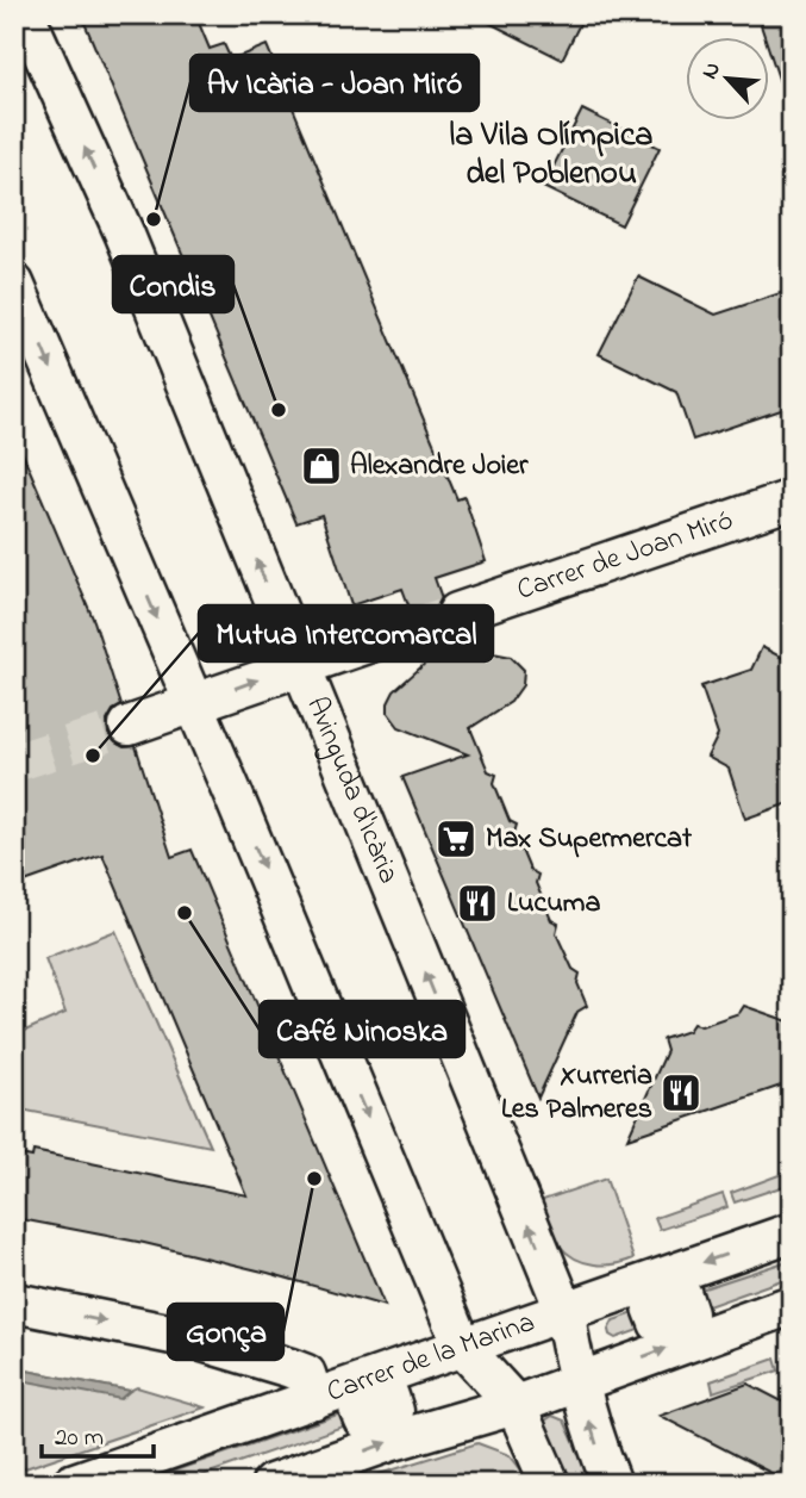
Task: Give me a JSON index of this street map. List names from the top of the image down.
{
  "streets": {
    "street": ["Carrer de Joan Miró", "Avinguda d'Icària", "Carrer de la Marina"]
  },
  "crossings": [
    ["Avinguda d'Icària", "Carrer de la Marina"]
  ],
  "districts": ["la Vila Olímpica del Poblenou"],
  "places": {
    "other": [
      "Av Icària - Joan Miró",
      "Condis",
      "Mutua Intercomarcal",
      "Café Ninoska",
      "Gonça"
    ],
    "shop": ["Alexandre Joier"],
    "supermarket": ["Max Supermercat"],
    "restaurant": ["Lucuma", "Xurreria Les Palmeres"]
  },
  "scale_bar": "20 m",
  "north": "top left"
}
